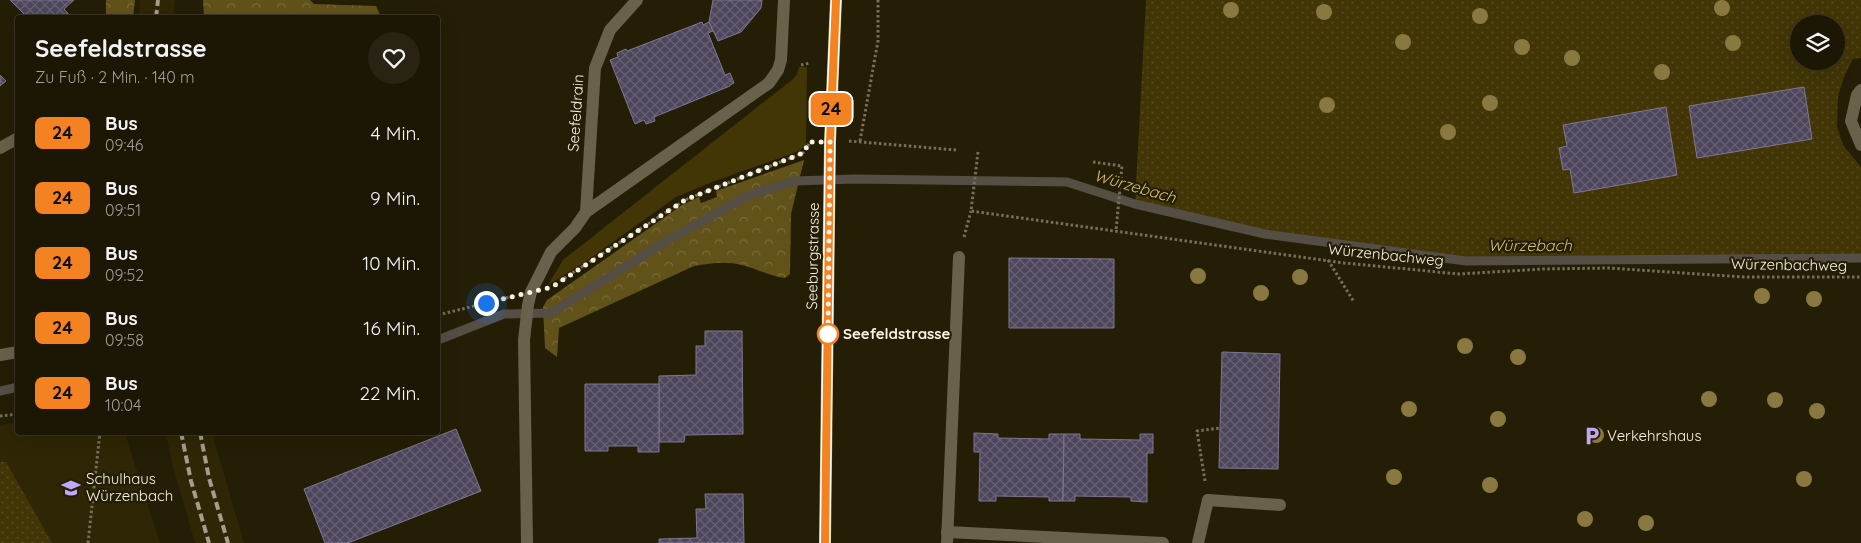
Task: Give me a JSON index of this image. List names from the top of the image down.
{
  "streets": {
    "main road": ["Seeburgstrasse"],
    "street": ["Seefeldrain"],
    "path": ["Würzenbachweg"]
  },
  "water": ["Würzebach"],
  "places": {
    "other": ["Seefeldstrasse"],
    "parking": ["Verkehrshaus"],
    "school or university": ["Schulhaus Würzenbach"]
  },
  "lines": ["bus line 24"],
  "page": {
    "on_map": "24",
    "heading": ["Seefeldstrasse", "Zu Fuß · 2 Min. · 140 m"],
    "list": [
      {
        "mark": "24",
        "name": "Bus",
        "note": "09:46",
        "value": "4 Min."
      },
      {
        "mark": "24",
        "name": "Bus",
        "note": "09:51",
        "value": "9 Min."
      },
      {
        "mark": "24",
        "name": "Bus",
        "note": "09:52",
        "value": "10 Min."
      },
      {
        "mark": "24",
        "name": "Bus",
        "note": "09:58",
        "value": "16 Min."
      },
      {
        "mark": "24",
        "name": "Bus",
        "note": "10:04",
        "value": "22 Min."
      }
    ]
  }
}
